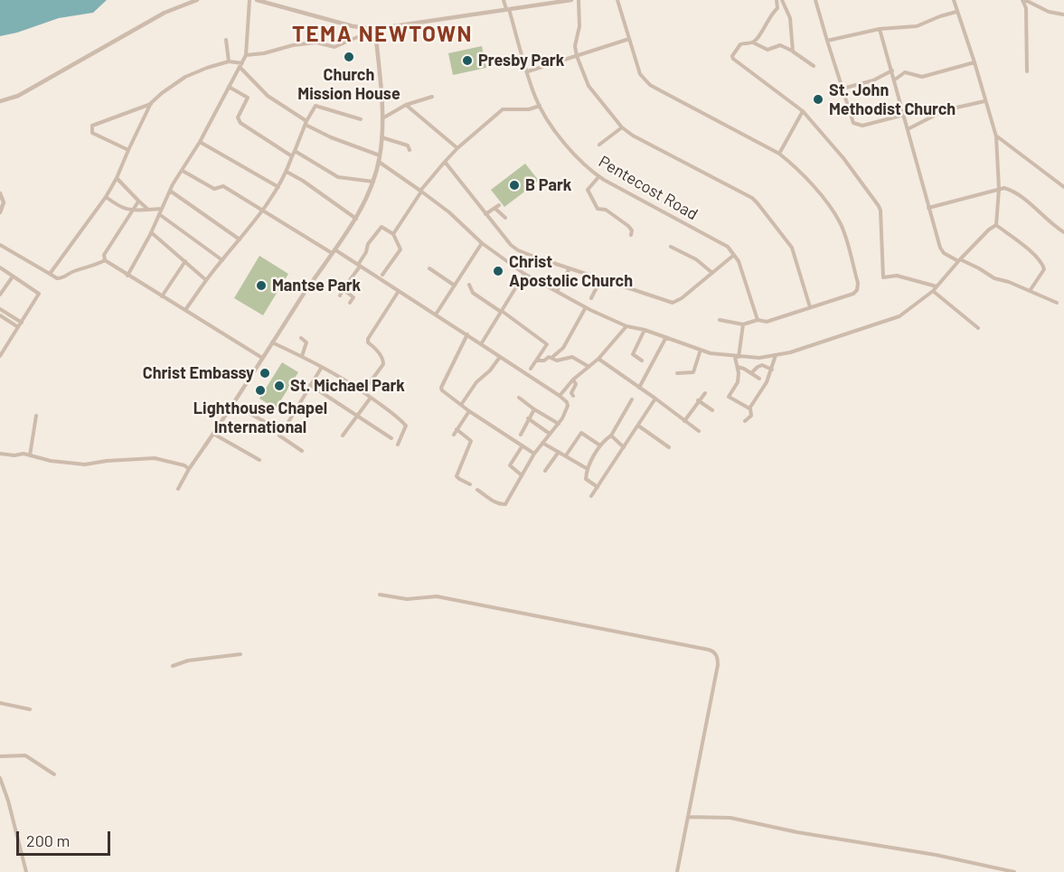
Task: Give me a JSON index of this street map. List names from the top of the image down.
{
  "streets": {
    "street": ["Pentecost Road"]
  },
  "districts": ["TEMA NEWTOWN"],
  "places": [
    "Church Mission House",
    "Presby Park",
    "St. John Methodist Church",
    "B Park",
    "Christ Apostolic Church",
    "Mantse Park",
    "Christ Embassy",
    "St. Michael Park",
    "Lighthouse Chapel International"
  ],
  "scale_bar": "200 m"
}
